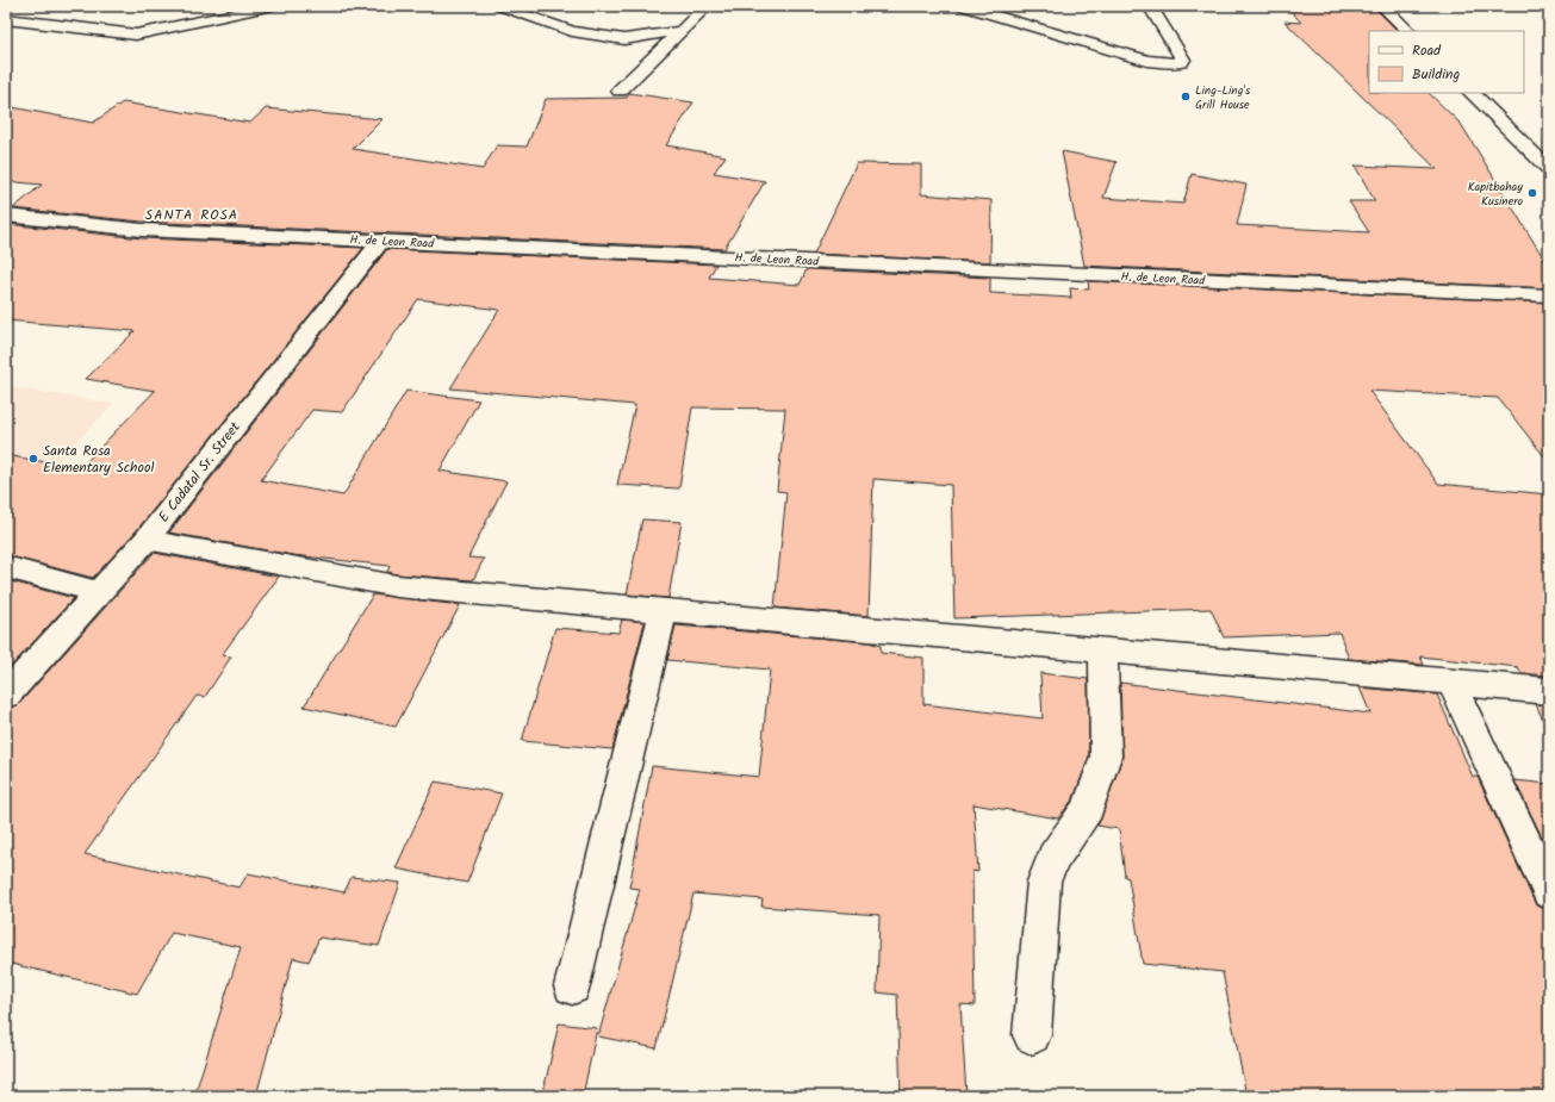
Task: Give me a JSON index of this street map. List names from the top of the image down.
{
  "streets": {
    "street": ["H. de Leon Road", "E Cadatal Sr. Street"]
  },
  "crossings": [
    ["H. de Leon Road", "E Cadatal Sr. Street"]
  ],
  "districts": ["SANTA ROSA"],
  "places": ["Ling-Ling's Grill House", "Kapitbahay Kusinero", "Santa Rosa Elementary School"],
  "legend": ["Road", "Building"]
}
